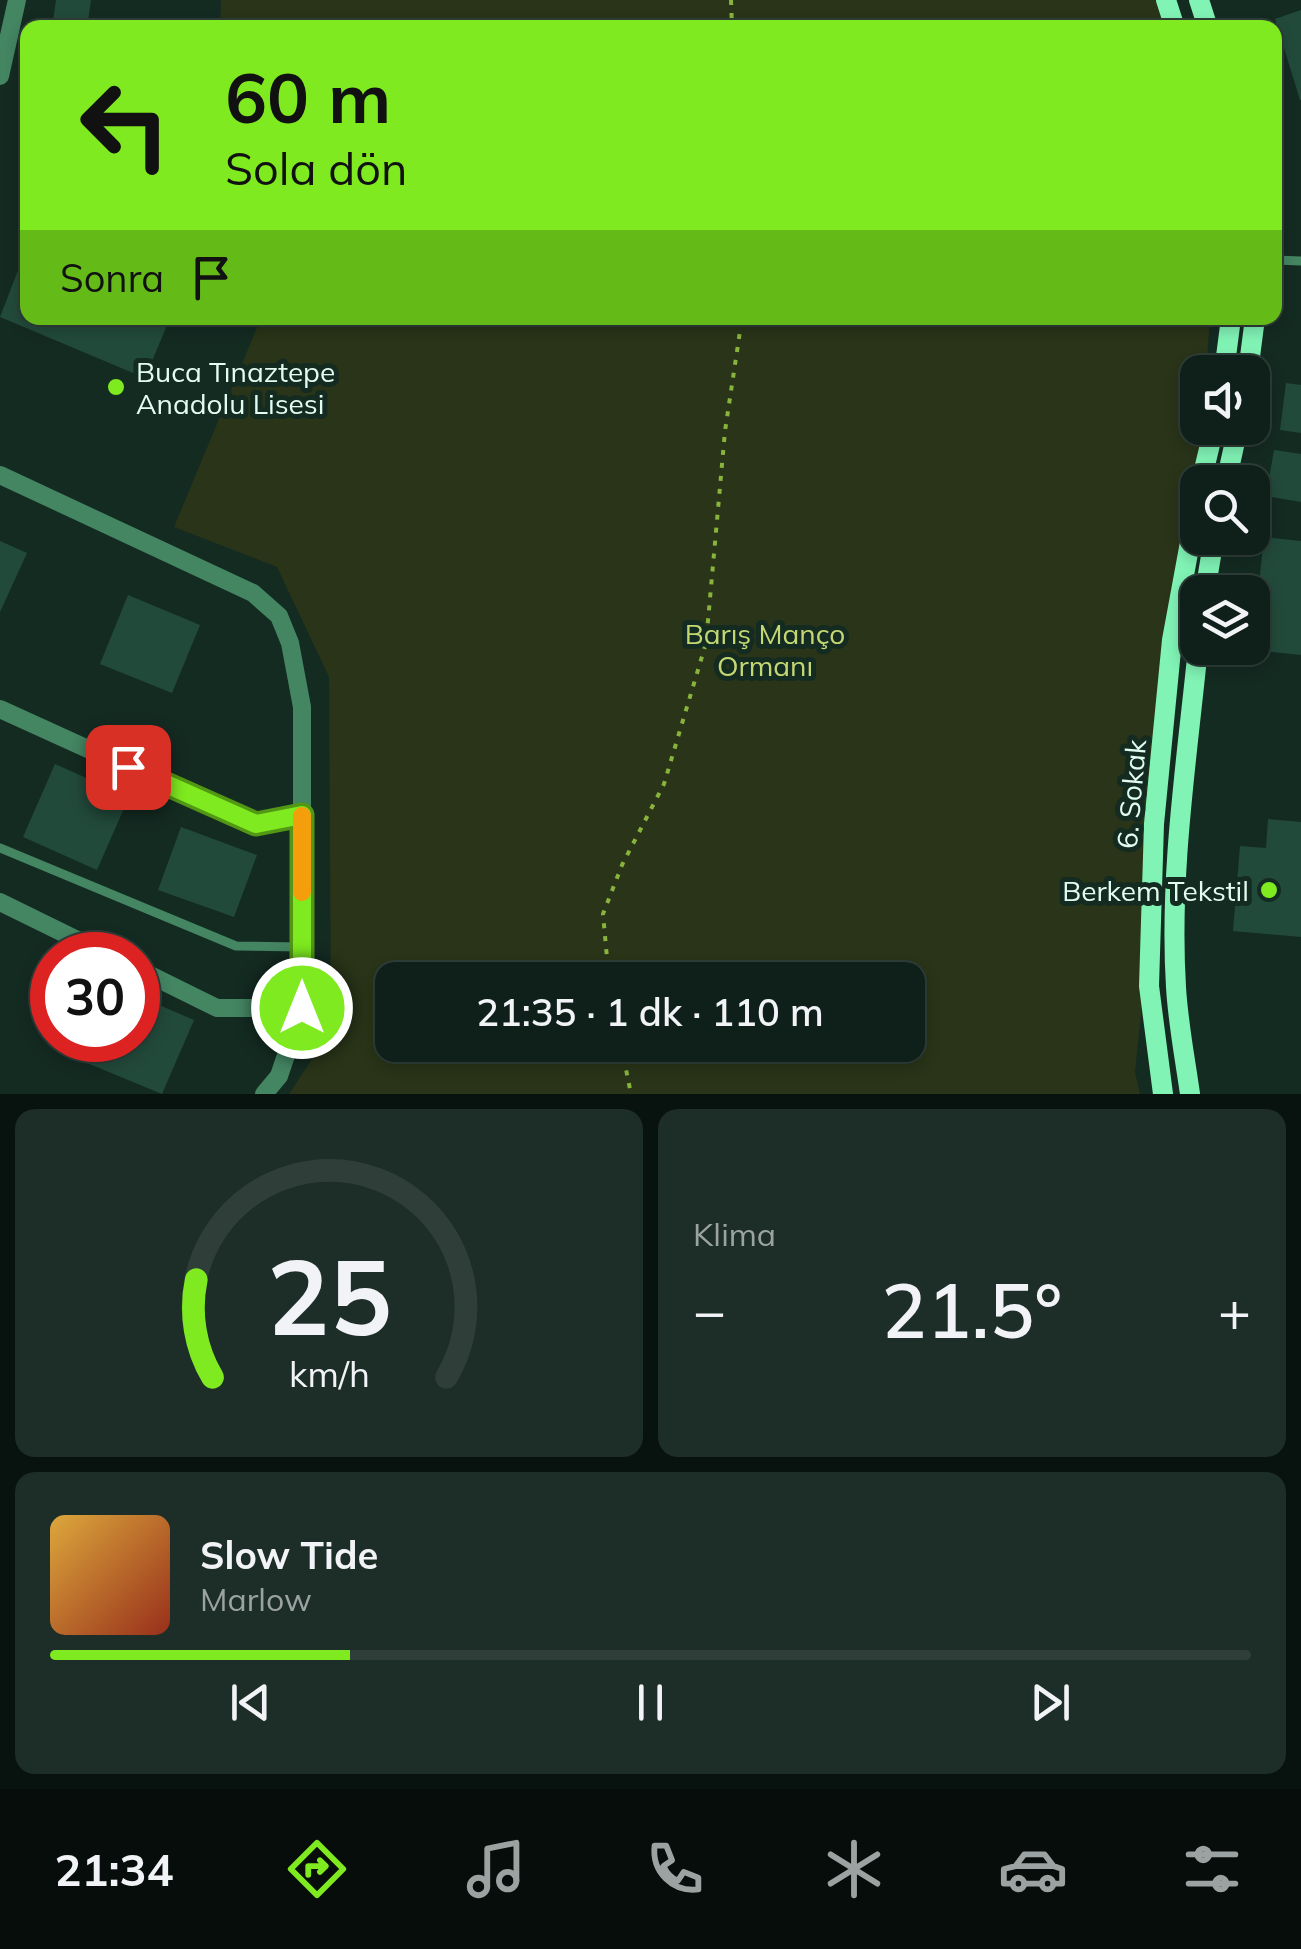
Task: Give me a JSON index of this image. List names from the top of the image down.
{
  "streets": {
    "main road": ["6. Sokak"]
  },
  "parks": ["Barış Manço Ormanı"],
  "places": ["Buca Tınaztepe Anadolu Lisesi", "Berkem Tekstil"],
  "page": {
    "turn": ["60 m", "Sola dön"],
    "then": "Sonra",
    "limit": "30",
    "trip": "21:35 · 1 dk · 110 m",
    "tile": "Klima",
    "heat": ["−", "21.5°", "+"],
    "song": ["Slow Tide", "Marlow"],
    "tabs": "21:34",
    "gauge": ["25", "km/h"]
  }
}
